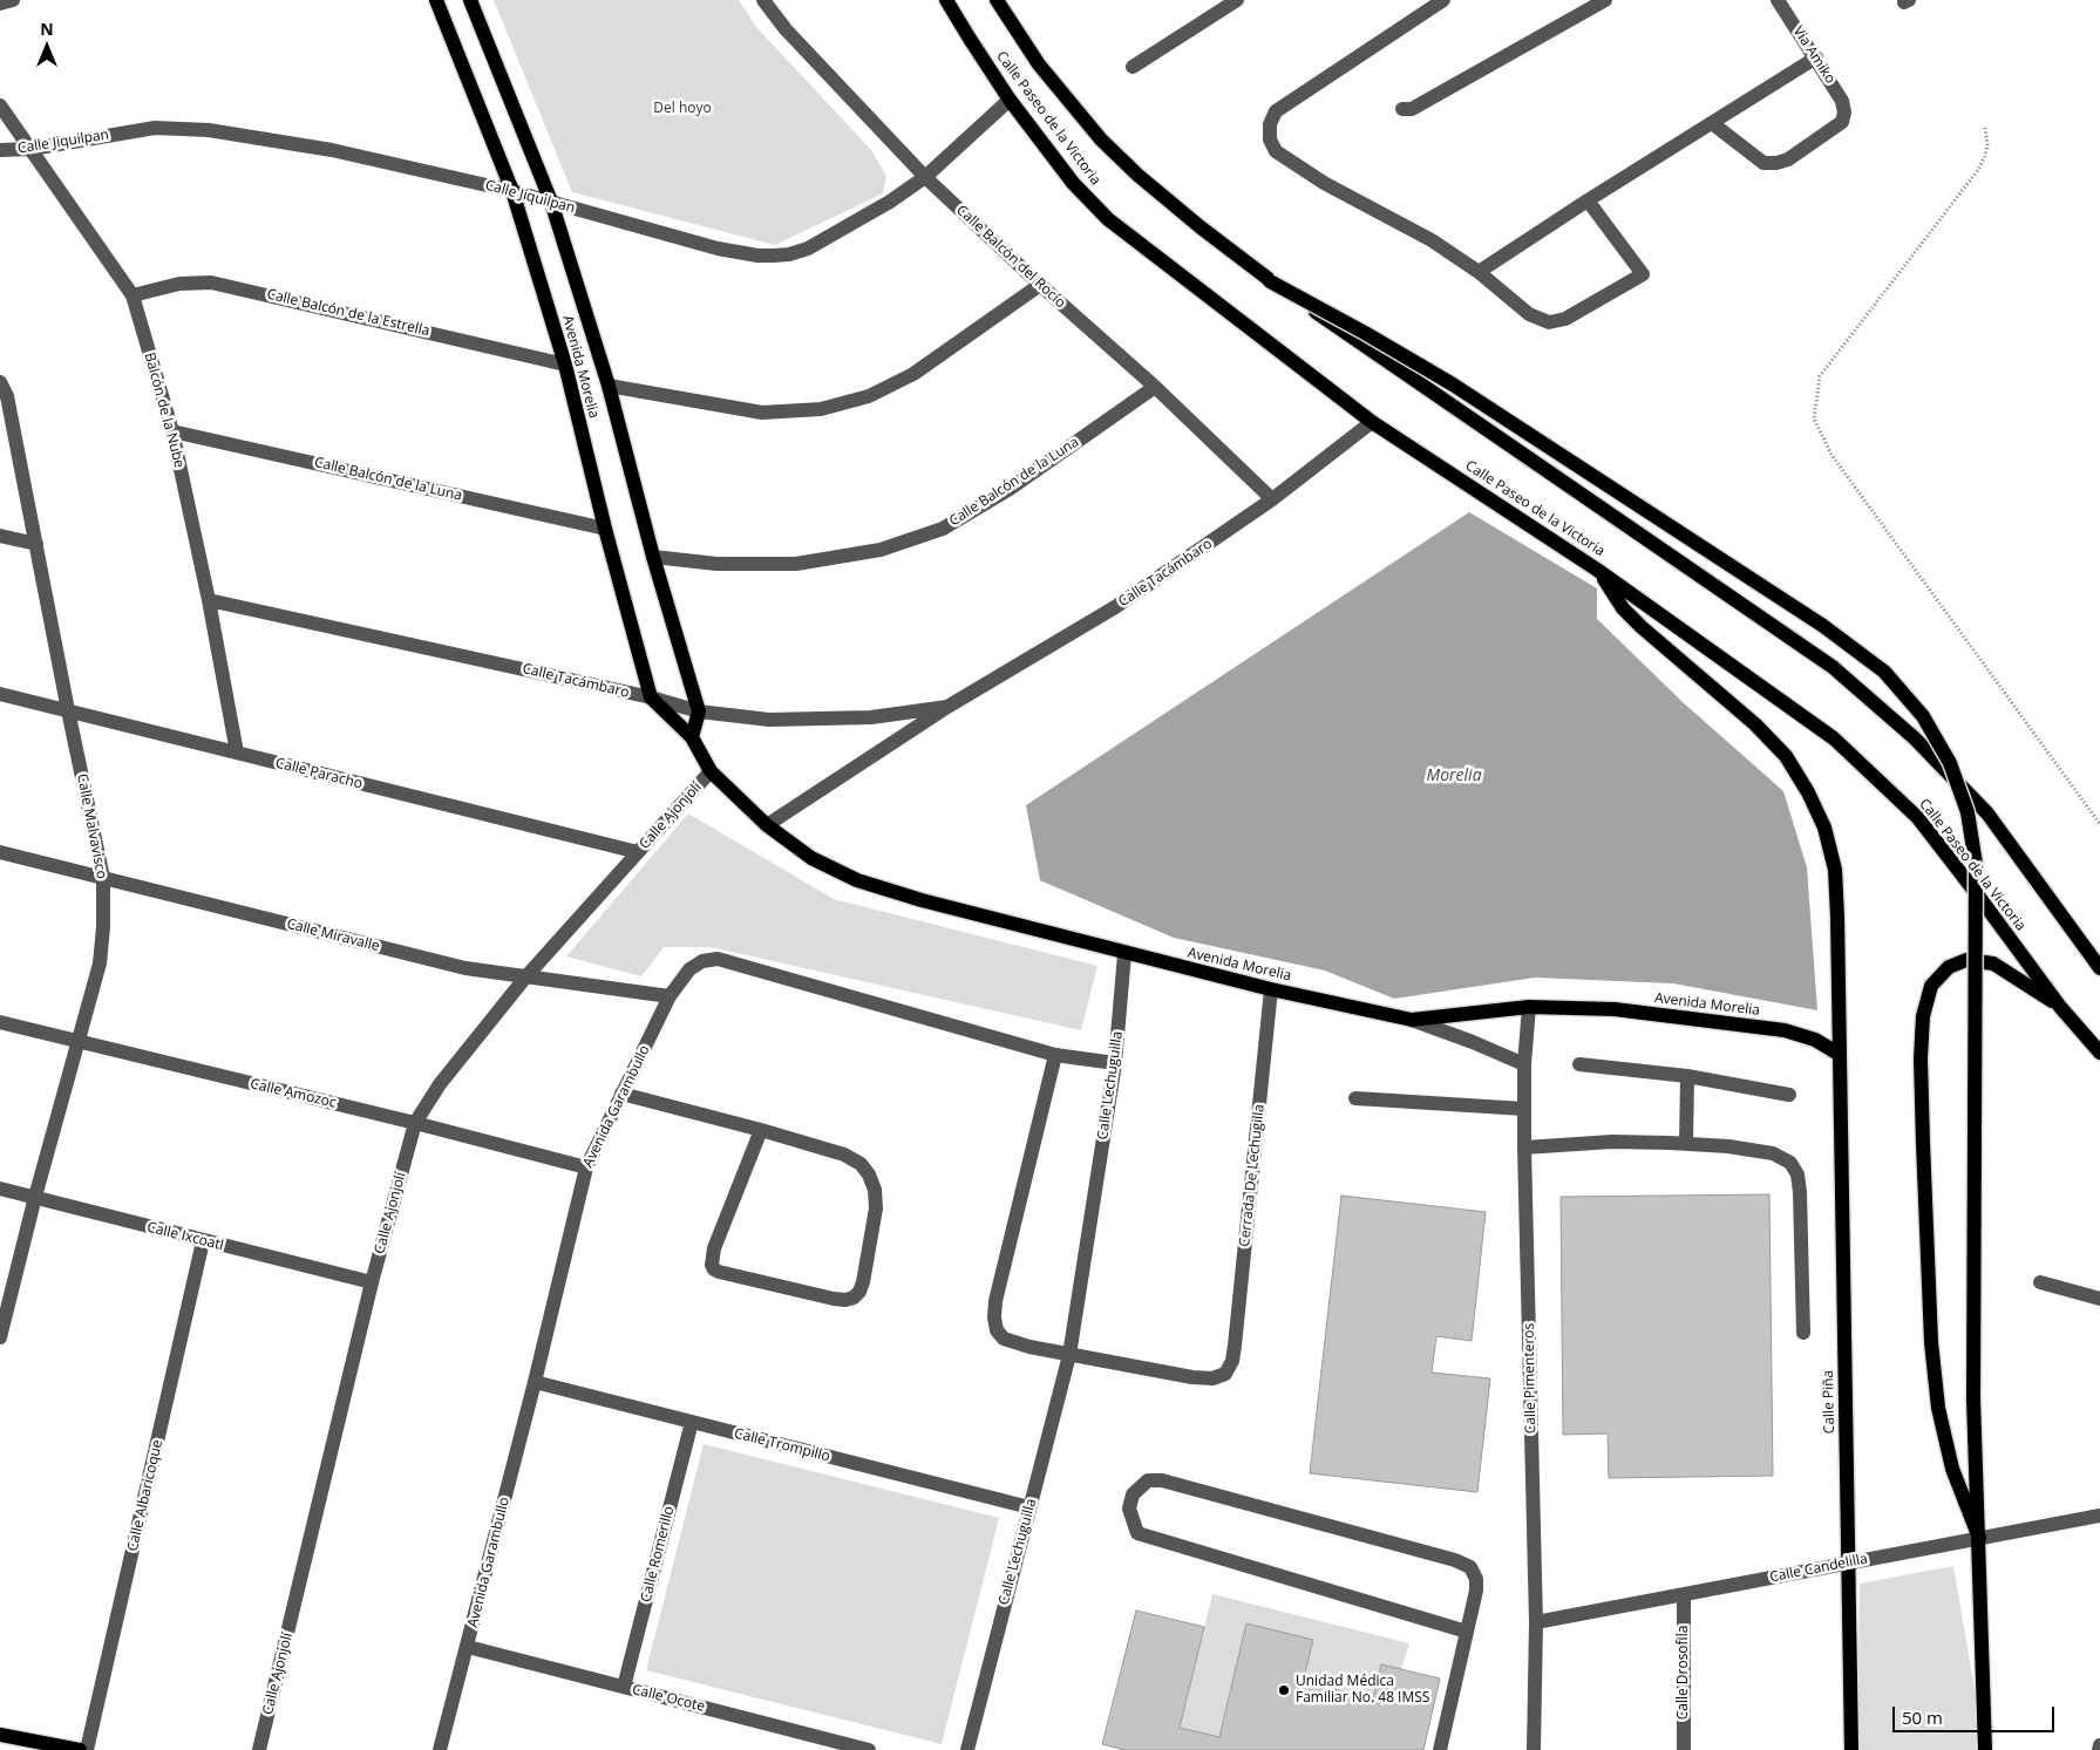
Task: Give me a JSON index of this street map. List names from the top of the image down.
{
  "streets": {
    "main road": ["Calle Paseo de la Victoria", "Avenida Morelia", "Calle Piña"],
    "street": [
      "Via Amiko",
      "Calle Jiquilpan",
      "Calle Balcón del Rocío",
      "Calle Balcón de la Estrella",
      "Balcón de la Nube",
      "Calle Balcón de la Luna",
      "Calle Tacámbaro",
      "Calle Paracho",
      "Calle Ajonjolí",
      "Calle Malvavisco",
      "Calle Miravalle",
      "Calle Lechuguilla",
      "Calle Amozoc",
      "Avenida Garambullo",
      "Cerrada De Lechugilla",
      "Calle Ixcoatl",
      "Calle Pimenteros",
      "Calle Trompillo",
      "Calle Albaricoque",
      "Calle Romerillo",
      "Calle Candelilla",
      "Calle Drosofila",
      "Calle Ocote"
    ]
  },
  "crossings": [
    ["Calle Paseo de la Victoria", "Calle Jiquilpan"],
    ["Calle Paseo de la Victoria", "Calle Tacámbaro"],
    ["Calle Paseo de la Victoria", "Calle Piña"],
    ["Calle Jiquilpan", "Calle Balcón del Rocío"],
    ["Calle Jiquilpan", "Avenida Morelia"],
    ["Calle Jiquilpan", "Balcón de la Nube"],
    ["Calle Balcón del Rocío", "Calle Balcón de la Luna"],
    ["Calle Balcón del Rocío", "Calle Tacámbaro"],
    ["Calle Balcón de la Estrella", "Avenida Morelia"],
    ["Calle Balcón de la Estrella", "Balcón de la Nube"],
    ["Avenida Morelia", "Calle Balcón de la Luna"],
    ["Avenida Morelia", "Calle Tacámbaro"],
    ["Avenida Morelia", "Calle Ajonjolí"],
    ["Avenida Morelia", "Calle Lechuguilla"],
    ["Avenida Morelia", "Cerrada De Lechugilla"],
    ["Avenida Morelia", "Calle Pimenteros"],
    ["Avenida Morelia", "Calle Piña"],
    ["Balcón de la Nube", "Calle Balcón de la Luna"],
    ["Balcón de la Nube", "Calle Tacámbaro"],
    ["Balcón de la Nube", "Calle Paracho"],
    ["Calle Paracho", "Calle Ajonjolí"],
    ["Calle Paracho", "Calle Malvavisco"],
    ["Calle Ajonjolí", "Calle Miravalle"],
    ["Calle Ajonjolí", "Calle Amozoc"],
    ["Calle Ajonjolí", "Calle Ixcoatl"],
    ["Calle Malvavisco", "Calle Miravalle"],
    ["Calle Malvavisco", "Calle Amozoc"],
    ["Calle Malvavisco", "Calle Ixcoatl"],
    ["Calle Miravalle", "Avenida Garambullo"],
    ["Calle Lechuguilla", "Avenida Garambullo"],
    ["Calle Lechuguilla", "Cerrada De Lechugilla"],
    ["Calle Lechuguilla", "Calle Trompillo"],
    ["Calle Amozoc", "Avenida Garambullo"],
    ["Avenida Garambullo", "Calle Trompillo"],
    ["Avenida Garambullo", "Calle Ocote"],
    ["Calle Ixcoatl", "Calle Albaricoque"],
    ["Calle Pimenteros", "Calle Candelilla"],
    ["Calle Piña", "Calle Candelilla"],
    ["Calle Trompillo", "Calle Romerillo"],
    ["Calle Romerillo", "Calle Ocote"],
    ["Calle Candelilla", "Calle Drosofila"]
  ],
  "water": ["Morelia"],
  "parks": ["Del hoyo"],
  "places": ["Unidad Médica Familiar No. 48 IMSS"],
  "scale_bar": "50 m",
  "north": "top"
}
